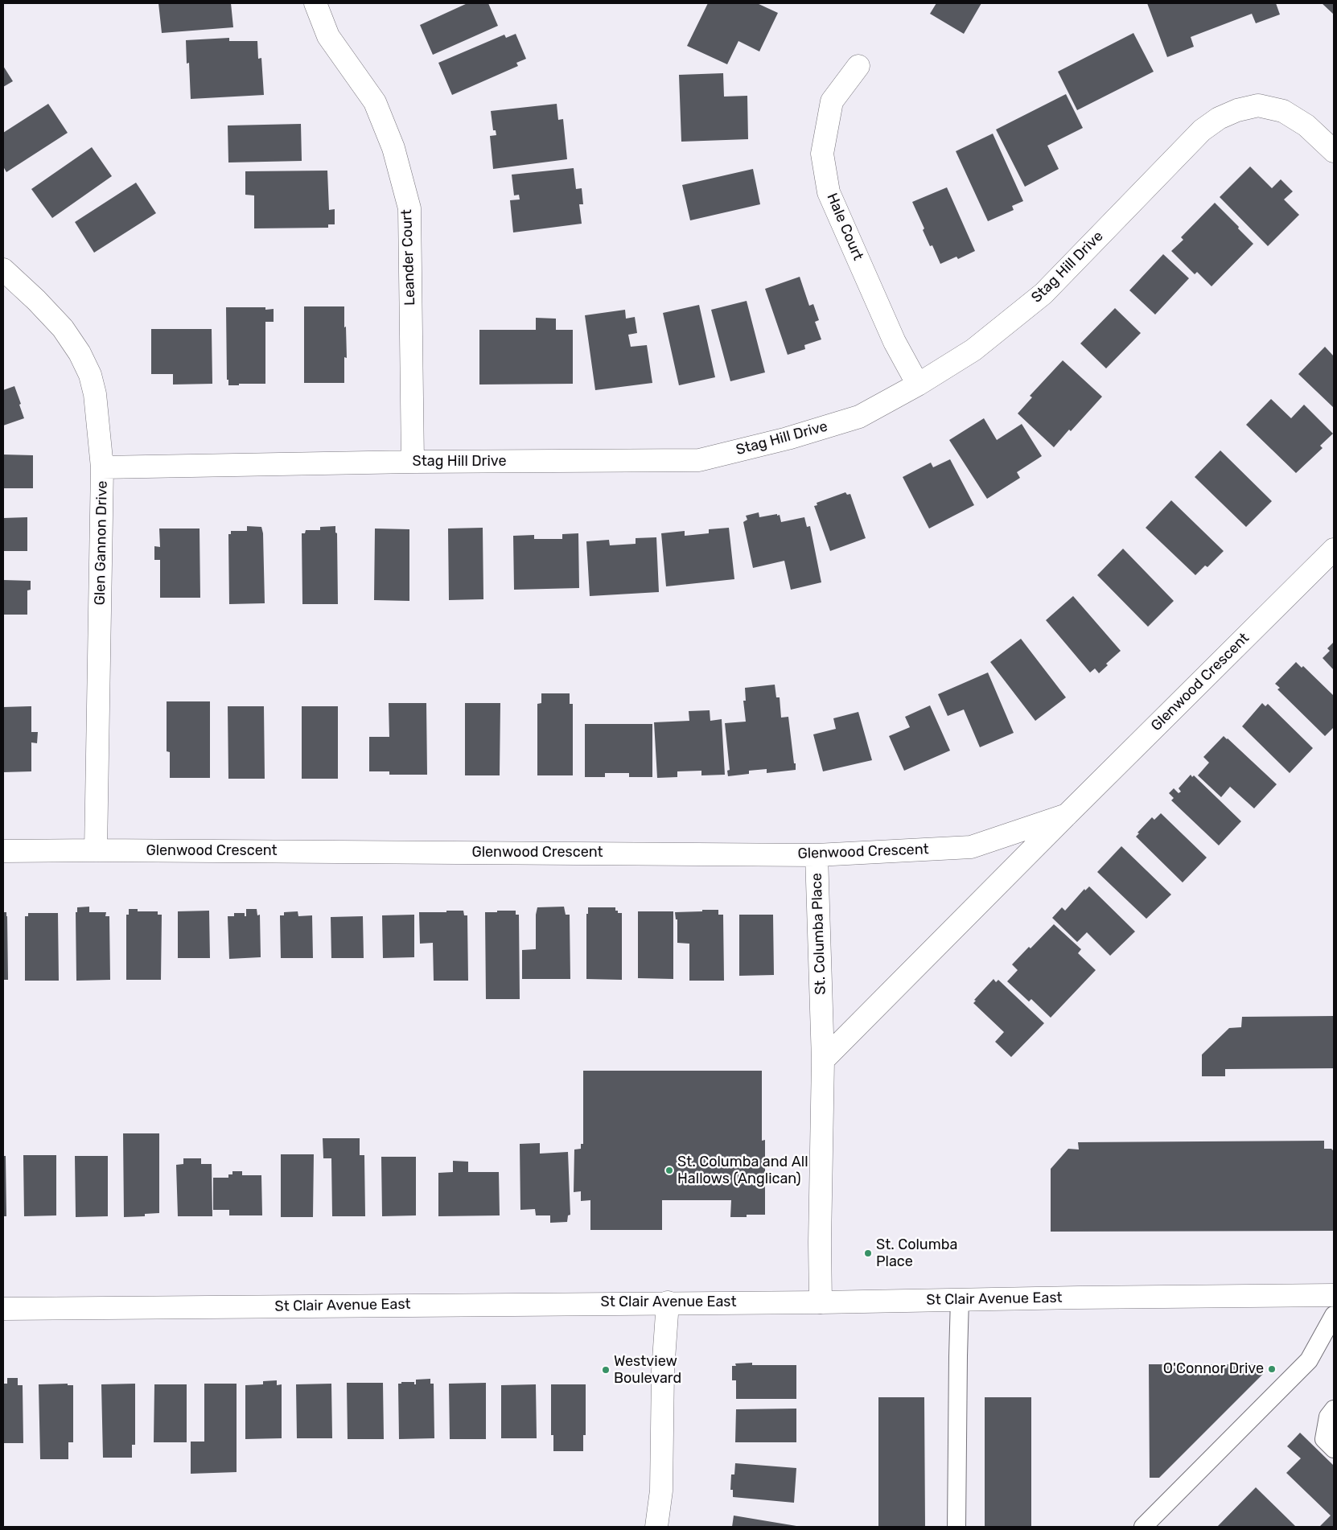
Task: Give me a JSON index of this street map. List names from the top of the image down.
{
  "streets": {
    "street": [
      "Hale Court",
      "Leander Court",
      "Stag Hill Drive",
      "Glen Gannon Drive",
      "Glenwood Crescent",
      "St. Columba Place",
      "St Clair Avenue East"
    ]
  },
  "crossings": [
    ["Hale Court", "Stag Hill Drive"],
    ["Leander Court", "Stag Hill Drive"],
    ["Stag Hill Drive", "Glen Gannon Drive"],
    ["Glen Gannon Drive", "Glenwood Crescent"],
    ["Glenwood Crescent", "St. Columba Place"],
    ["St. Columba Place", "St Clair Avenue East"]
  ],
  "places": [
    "St. Columba and All Hallows (Anglican)",
    "St. Columba Place",
    "O'Connor Drive",
    "Westview Boulevard"
  ]
}
